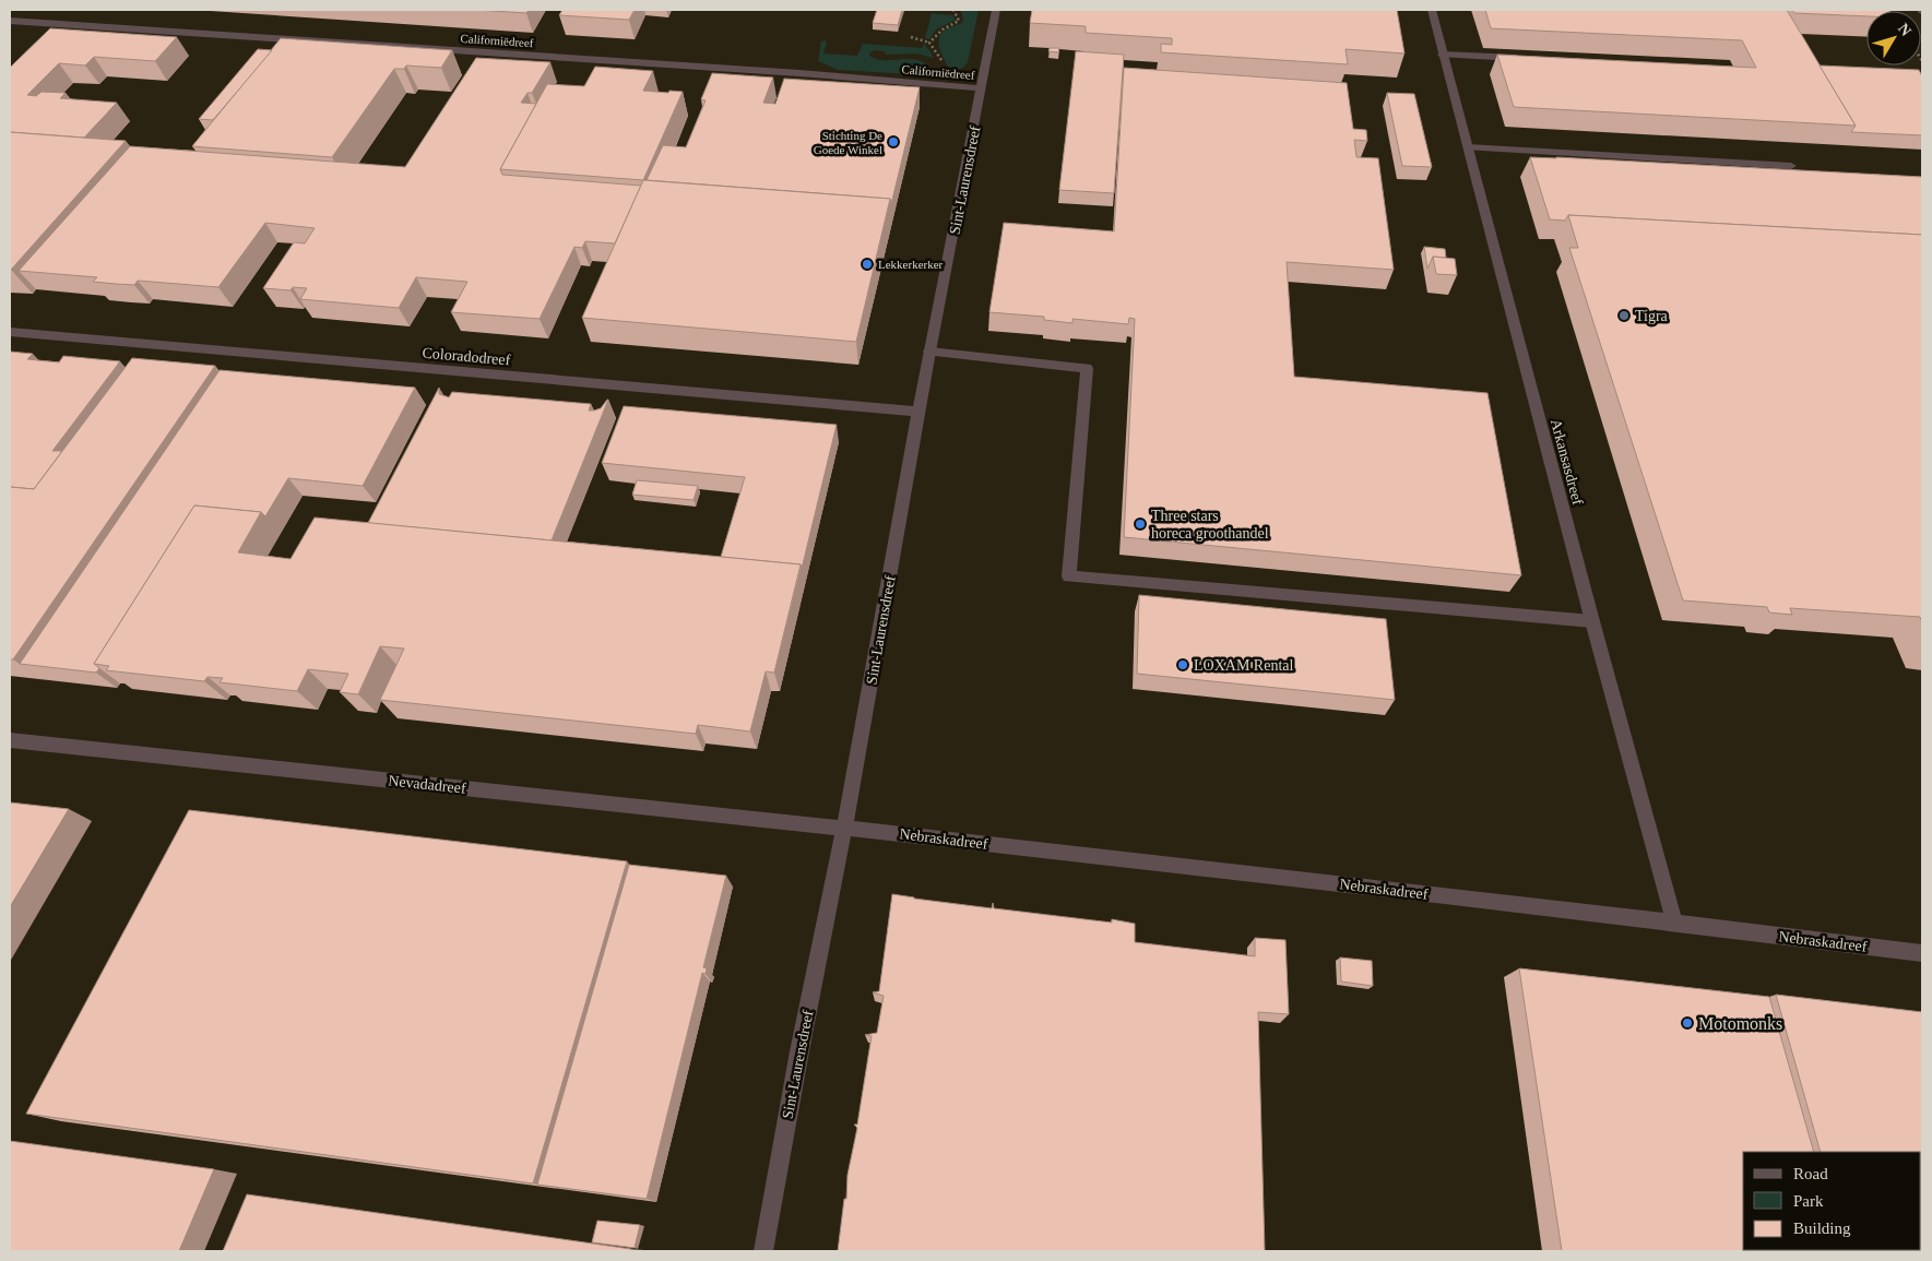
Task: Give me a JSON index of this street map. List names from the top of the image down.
{
  "streets": {
    "street": [
      "Californiëdreef",
      "Sint-Laurensdreef",
      "Coloradodreef",
      "Arkansasdreef",
      "Nevadadreef",
      "Nebraskadreef"
    ]
  },
  "crossings": [
    ["Californiëdreef", "Sint-Laurensdreef"],
    ["Sint-Laurensdreef", "Coloradodreef"],
    ["Sint-Laurensdreef", "Nevadadreef"],
    ["Sint-Laurensdreef", "Nebraskadreef"],
    ["Arkansasdreef", "Nebraskadreef"],
    ["Nevadadreef", "Nebraskadreef"]
  ],
  "places": [
    "Stichting De Goede Winkel",
    "Lekkerkerker",
    "Tigra",
    "Three stars horeca groothandel",
    "LOXAM Rental",
    "Motomonks"
  ],
  "legend": ["Road", "Park", "Building"],
  "north": "top right"
}
